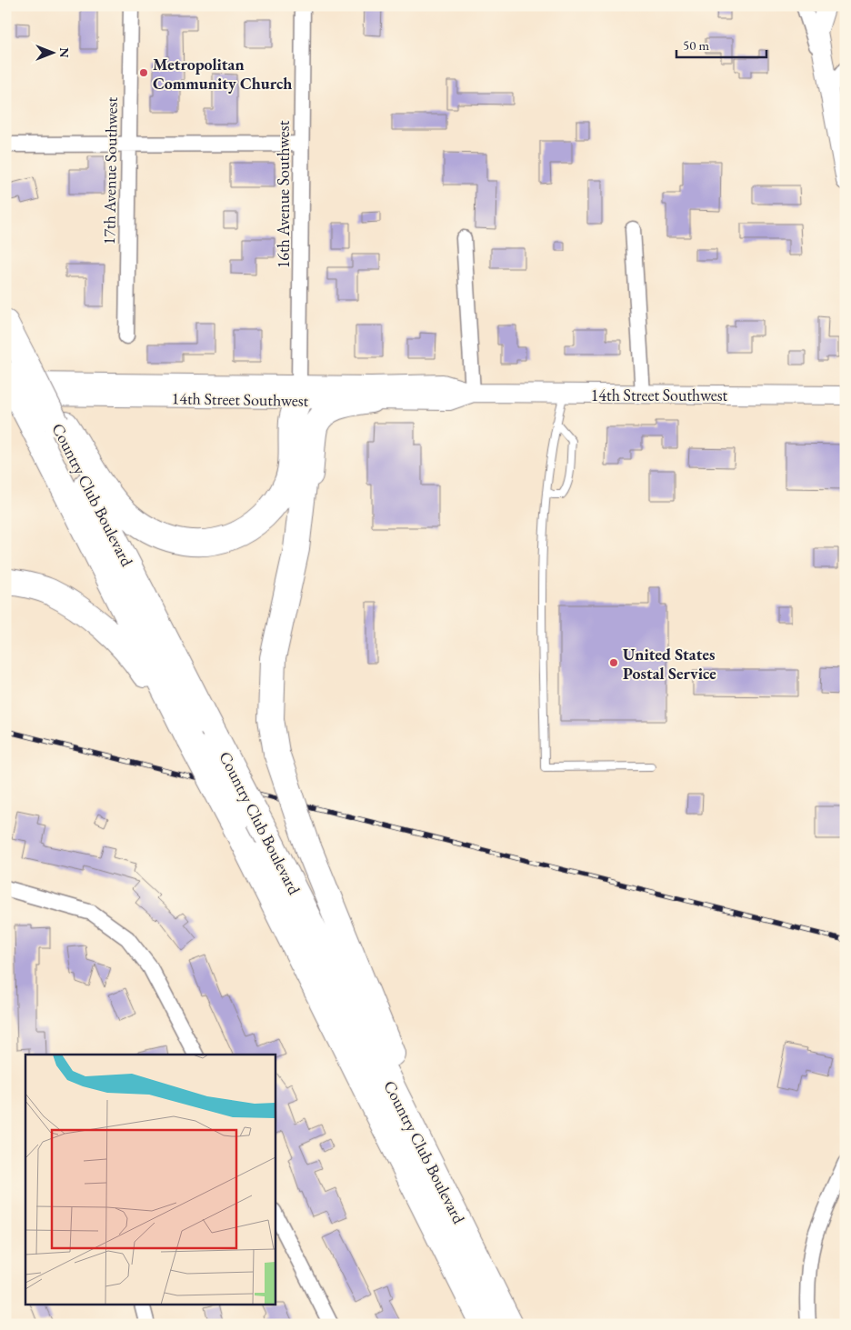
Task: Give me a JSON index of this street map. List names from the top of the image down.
{
  "streets": {
    "highway": ["Country Club Boulevard"],
    "street": ["17th Avenue Southwest", "16th Avenue Southwest", "14th Street Southwest"]
  },
  "crossings": [
    ["16th Avenue Southwest", "14th Street Southwest"]
  ],
  "places": ["Metropolitan Community Church", "United States Postal Service"],
  "scale_bar": "50 m",
  "north": "right"
}
